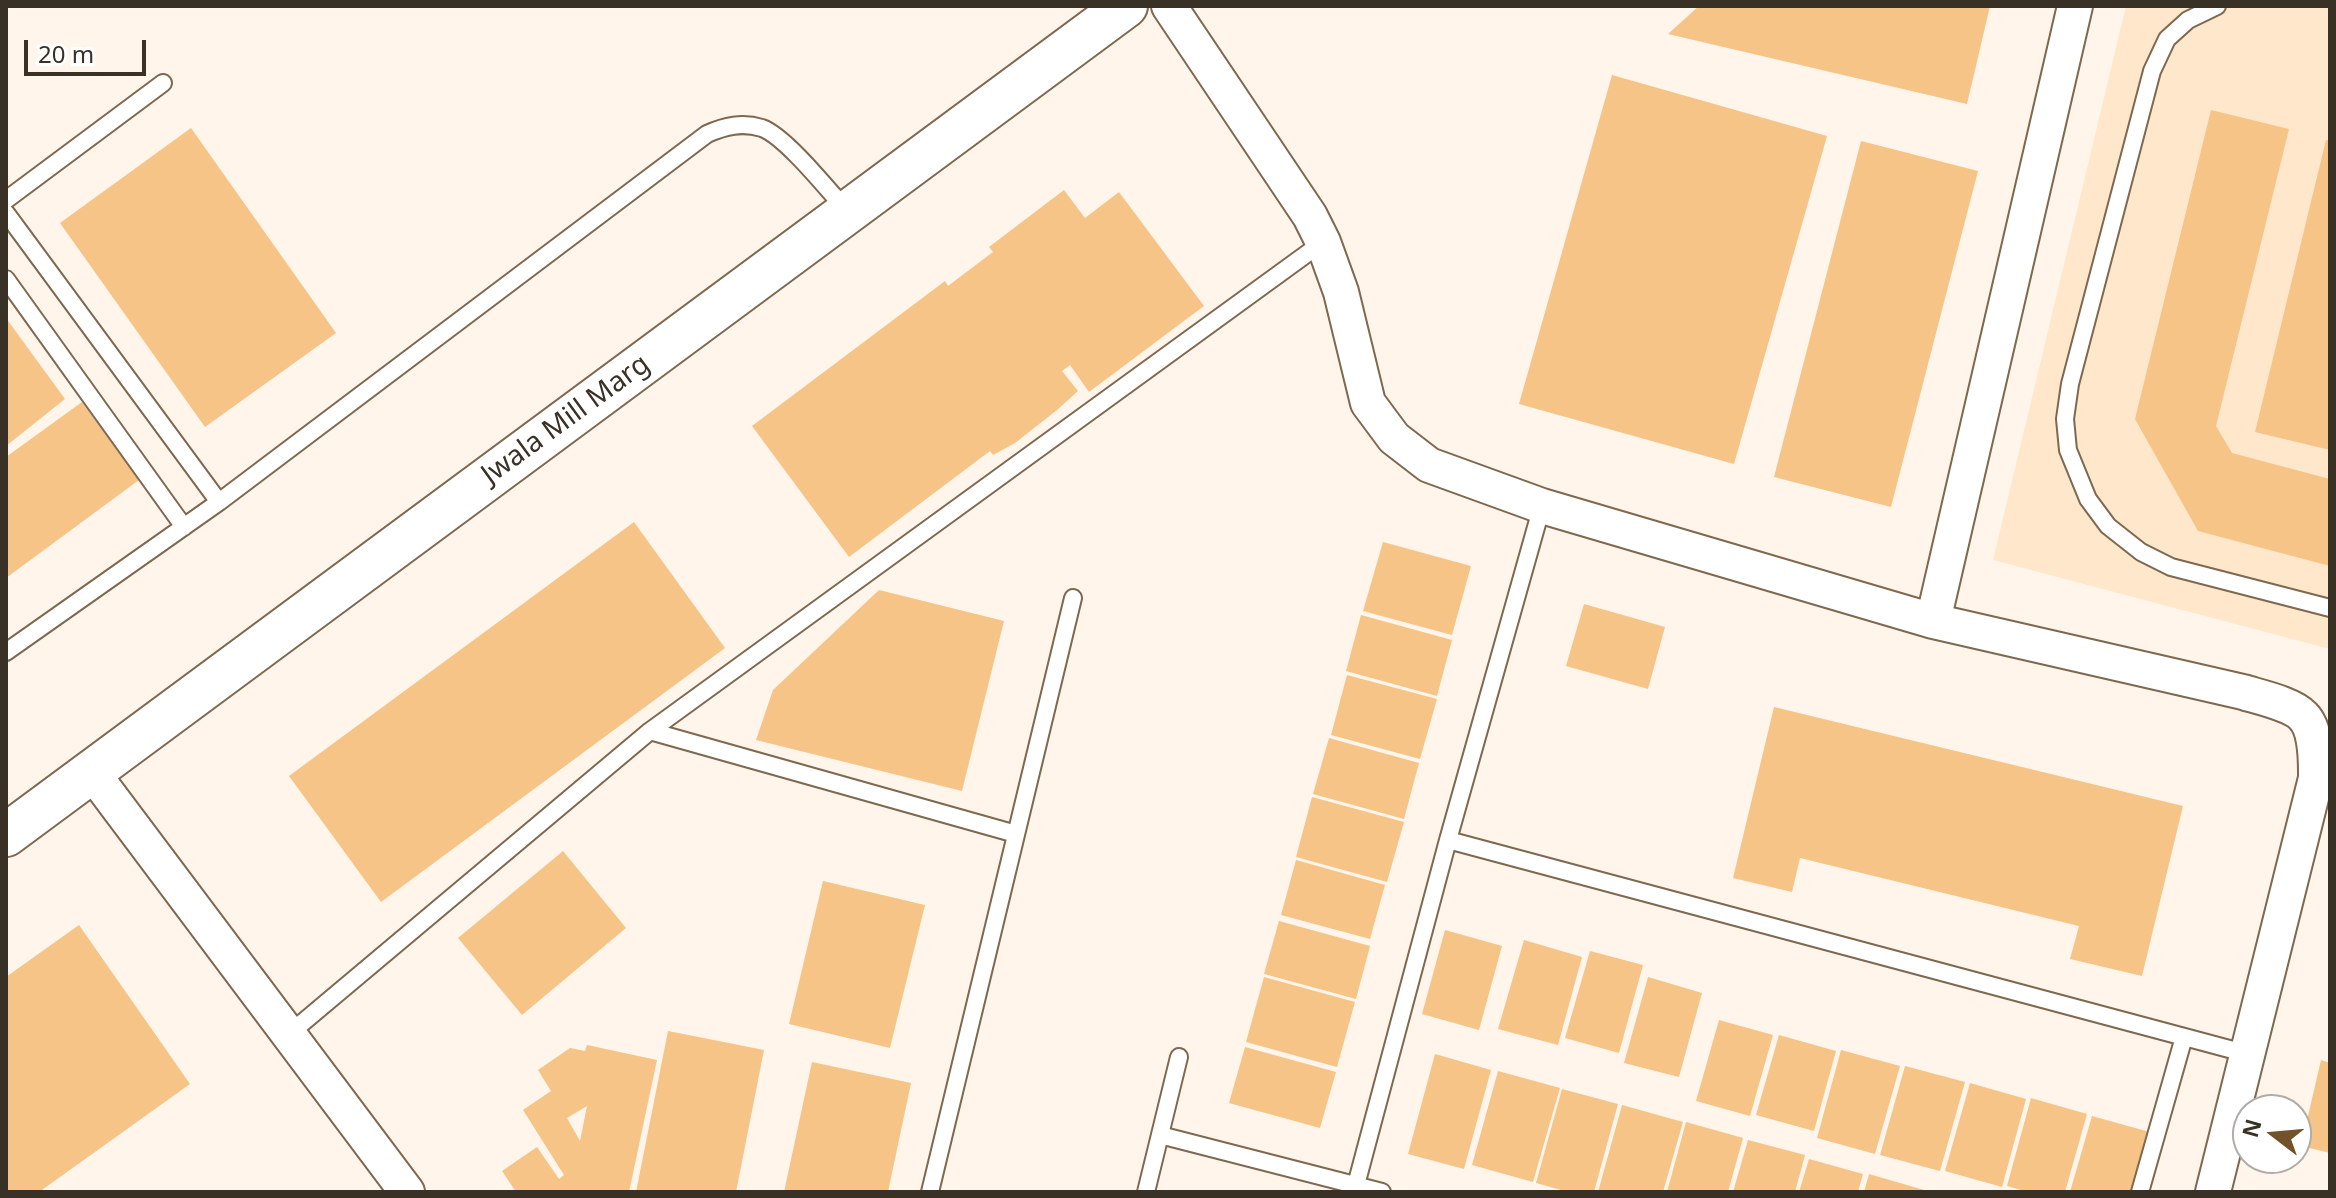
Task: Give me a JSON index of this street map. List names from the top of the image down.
{
  "streets": {
    "street": ["Jwala Mill Marg"]
  },
  "scale_bar": "20 m",
  "north": "left"
}
